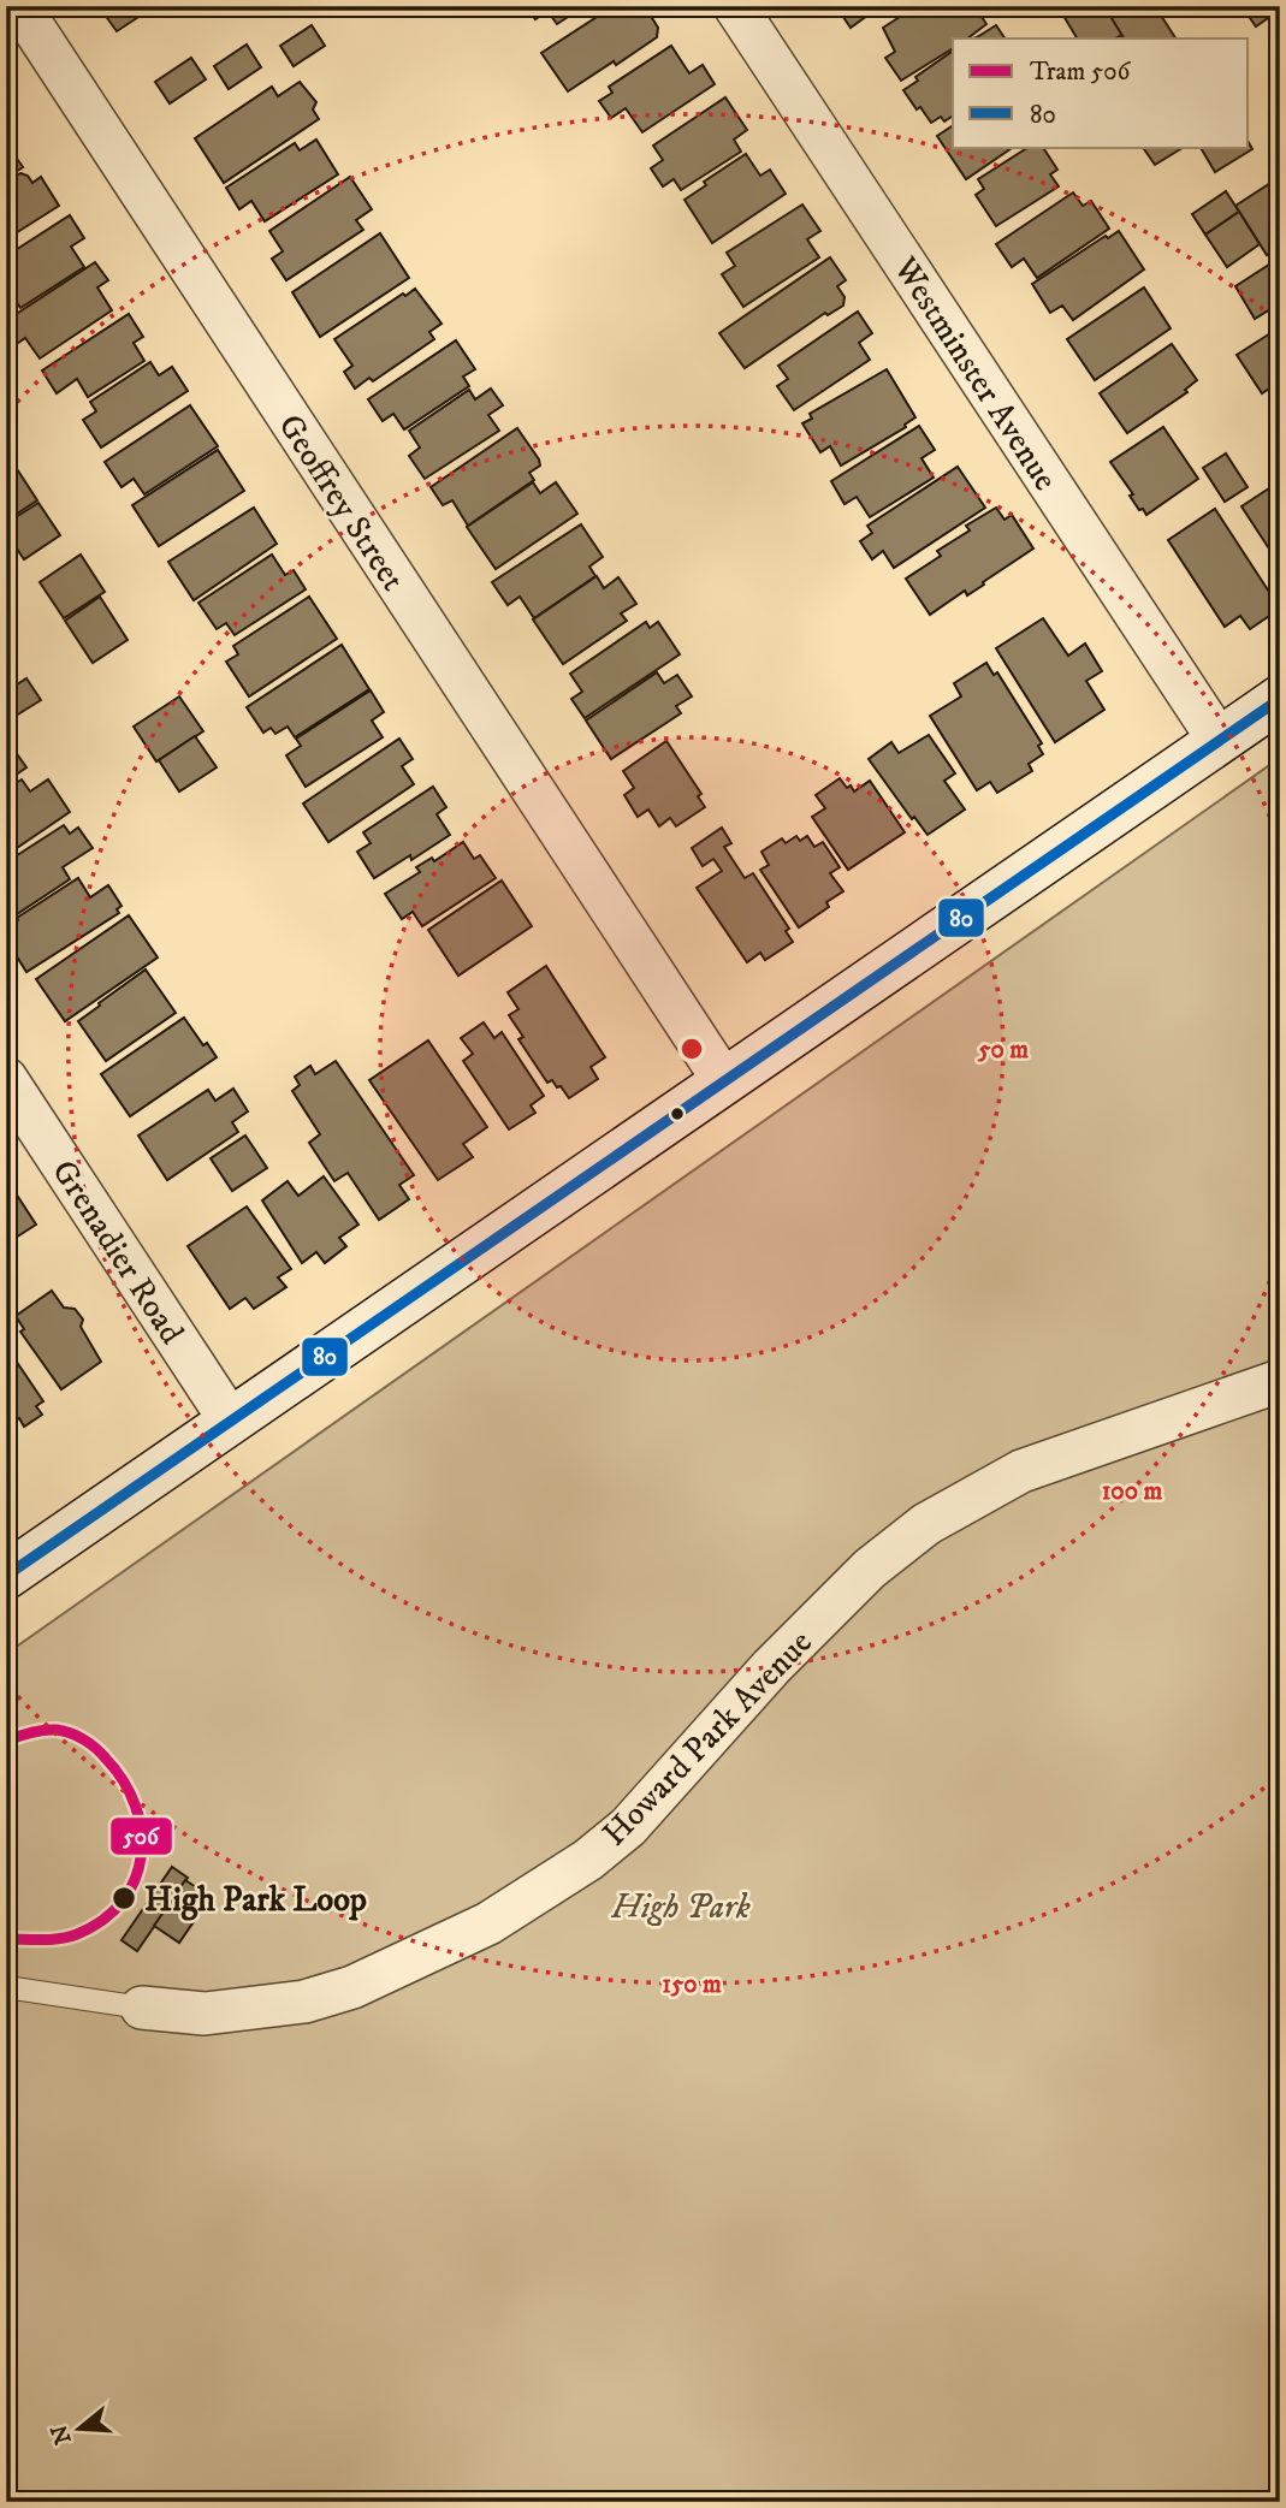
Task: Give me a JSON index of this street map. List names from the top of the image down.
{
  "streets": {
    "street": [
      "Westminster Avenue",
      "Geoffrey Street",
      "Grenadier Road",
      "Howard Park Avenue"
    ]
  },
  "parks": ["High Park"],
  "places": ["High Park Loop"],
  "lines": ["transit line 80", "tram line 506"],
  "legend": ["Tram 506", "80"],
  "north": "left",
  "rings": ["50 m", "100 m", "150 m"]
}
